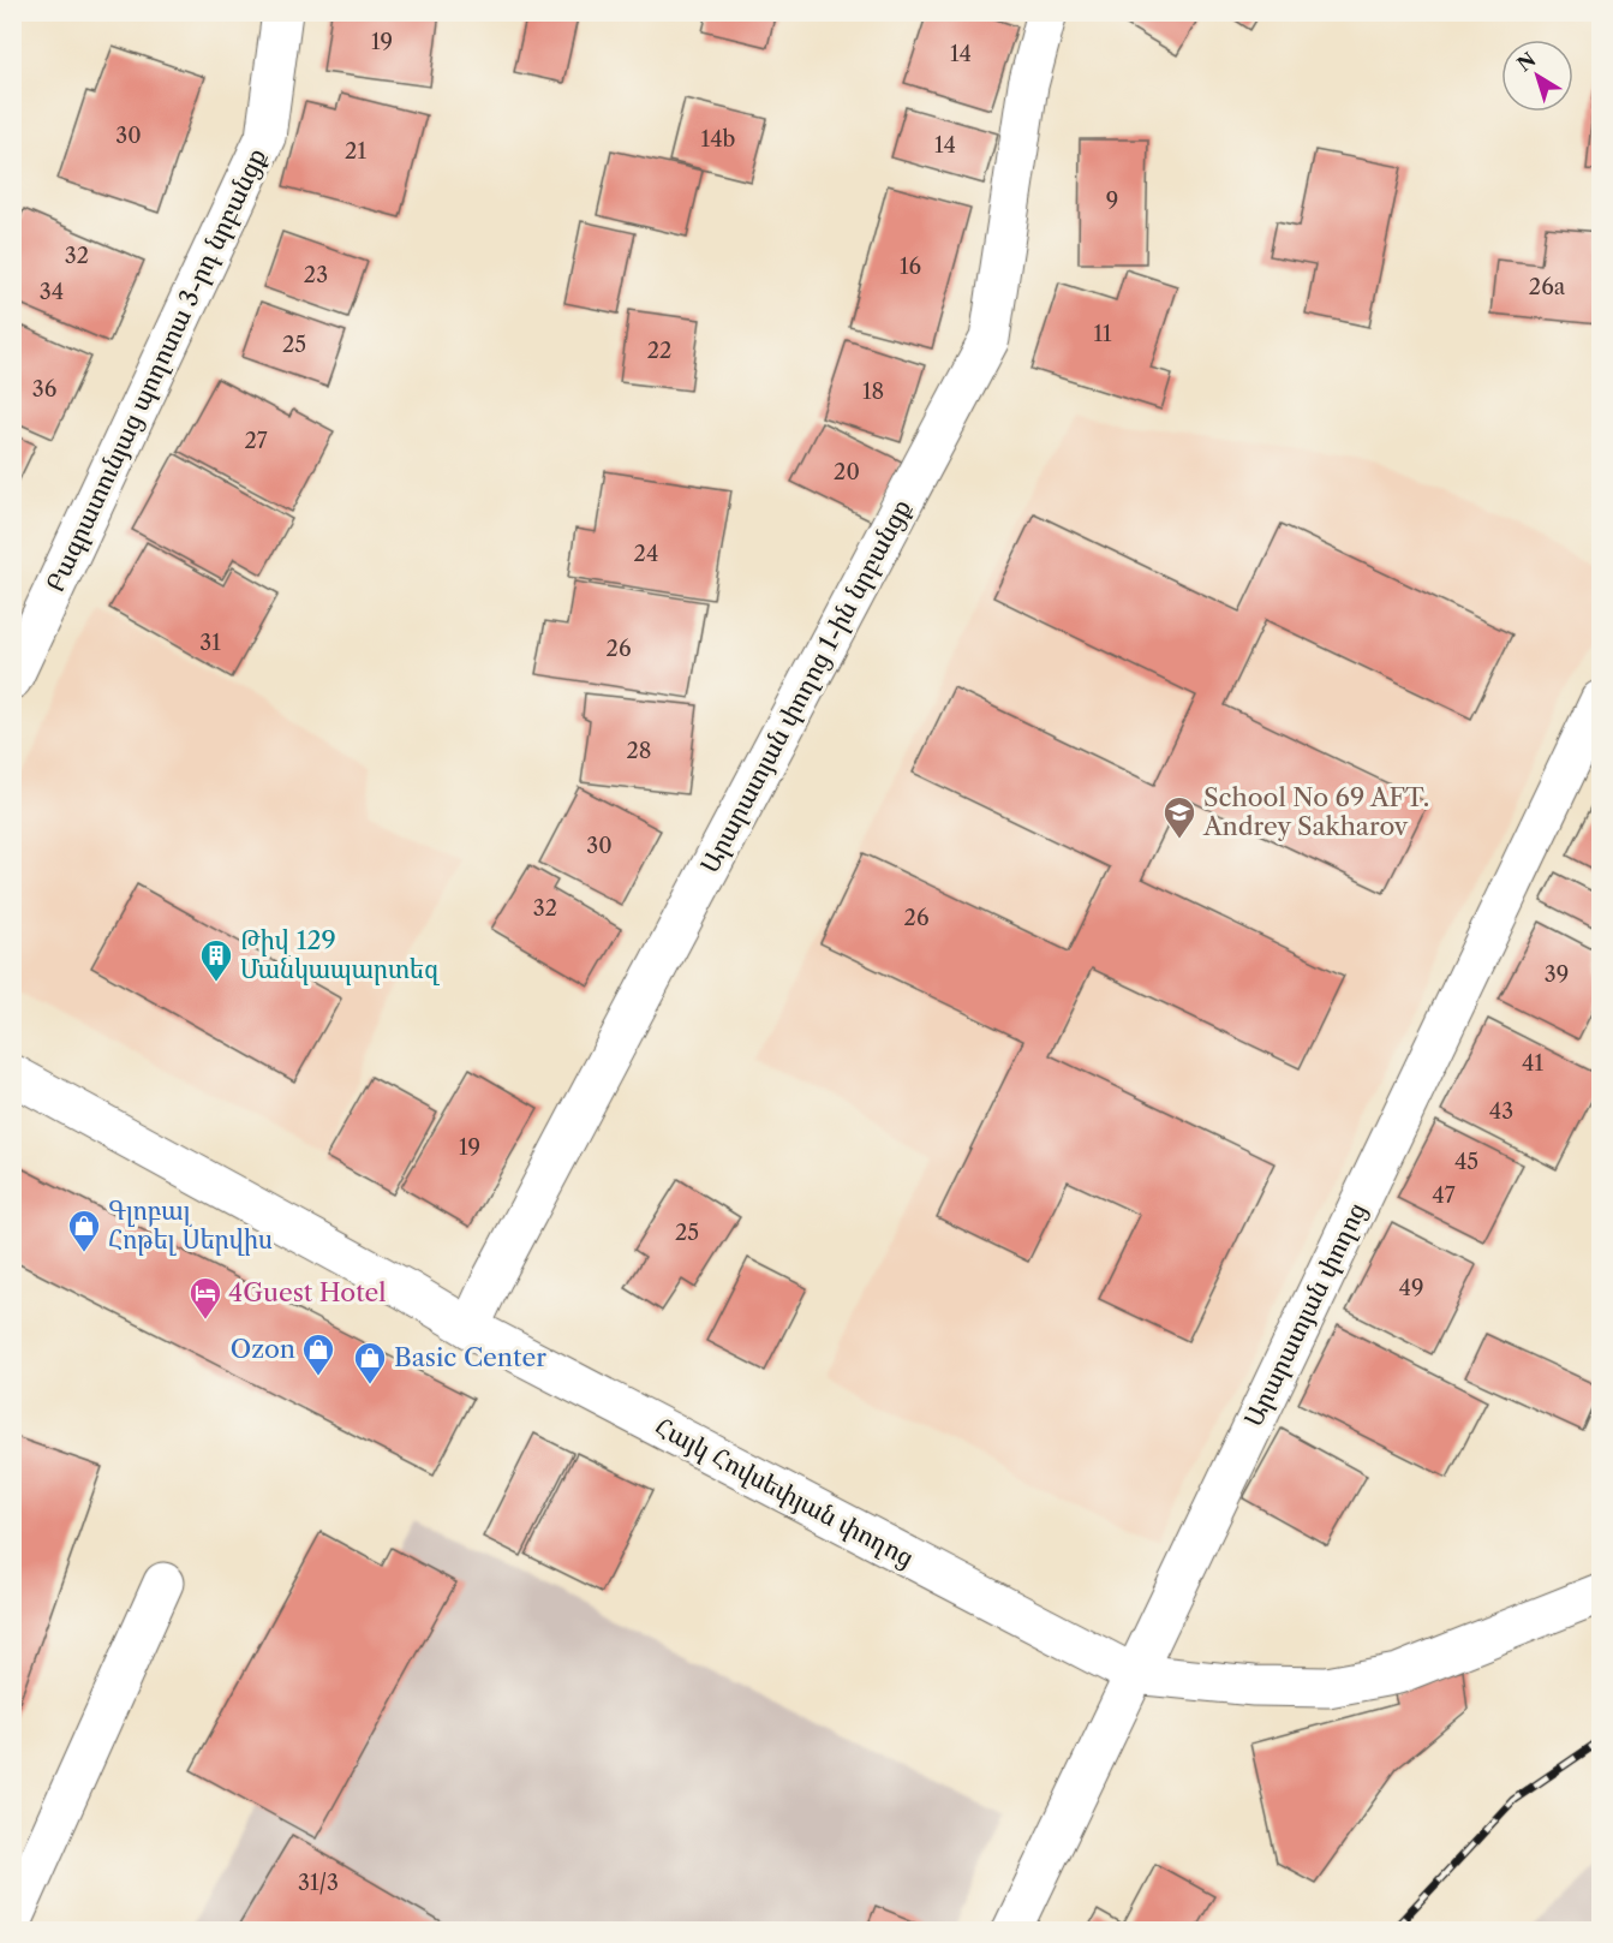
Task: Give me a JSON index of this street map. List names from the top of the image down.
{
  "streets": {
    "street": [
      "Բագրատունյաց պողոտա 3-րդ նրբանցք",
      "Արարատյան փողոց 1-ին նրբանցք",
      "Արարատյան փողոց",
      "Հայկ Հովսեփյան փողոց"
    ]
  },
  "crossings": [
    ["Արարատյան փողոց 1-ին նրբանցք", "Հայկ Հովսեփյան փողոց"],
    ["Արարատյան փողոց", "Հայկ Հովսեփյան փողոց"]
  ],
  "places": {
    "school or university": ["School No 69 AFT. Andrey Sakharov"],
    "building": ["Թիվ 129 Մանկապարտեզ"],
    "shop": ["Գլոբալ Հոթել Սերվիս", "Ozon", "Basic Center"],
    "hotel": ["4Guest Hotel"]
  },
  "house_numbers": [
    "19",
    "14",
    "30",
    "14b",
    "14",
    "21",
    "9",
    "32",
    "16",
    "23",
    "26a",
    "34",
    "11",
    "25",
    "22",
    "36",
    "18",
    "27",
    "20",
    "24",
    "31",
    "26",
    "28",
    "30",
    "32",
    "26",
    "39",
    "41",
    "43",
    "19",
    "45",
    "47",
    "25",
    "49",
    "31/3"
  ],
  "north": "top left"
}
